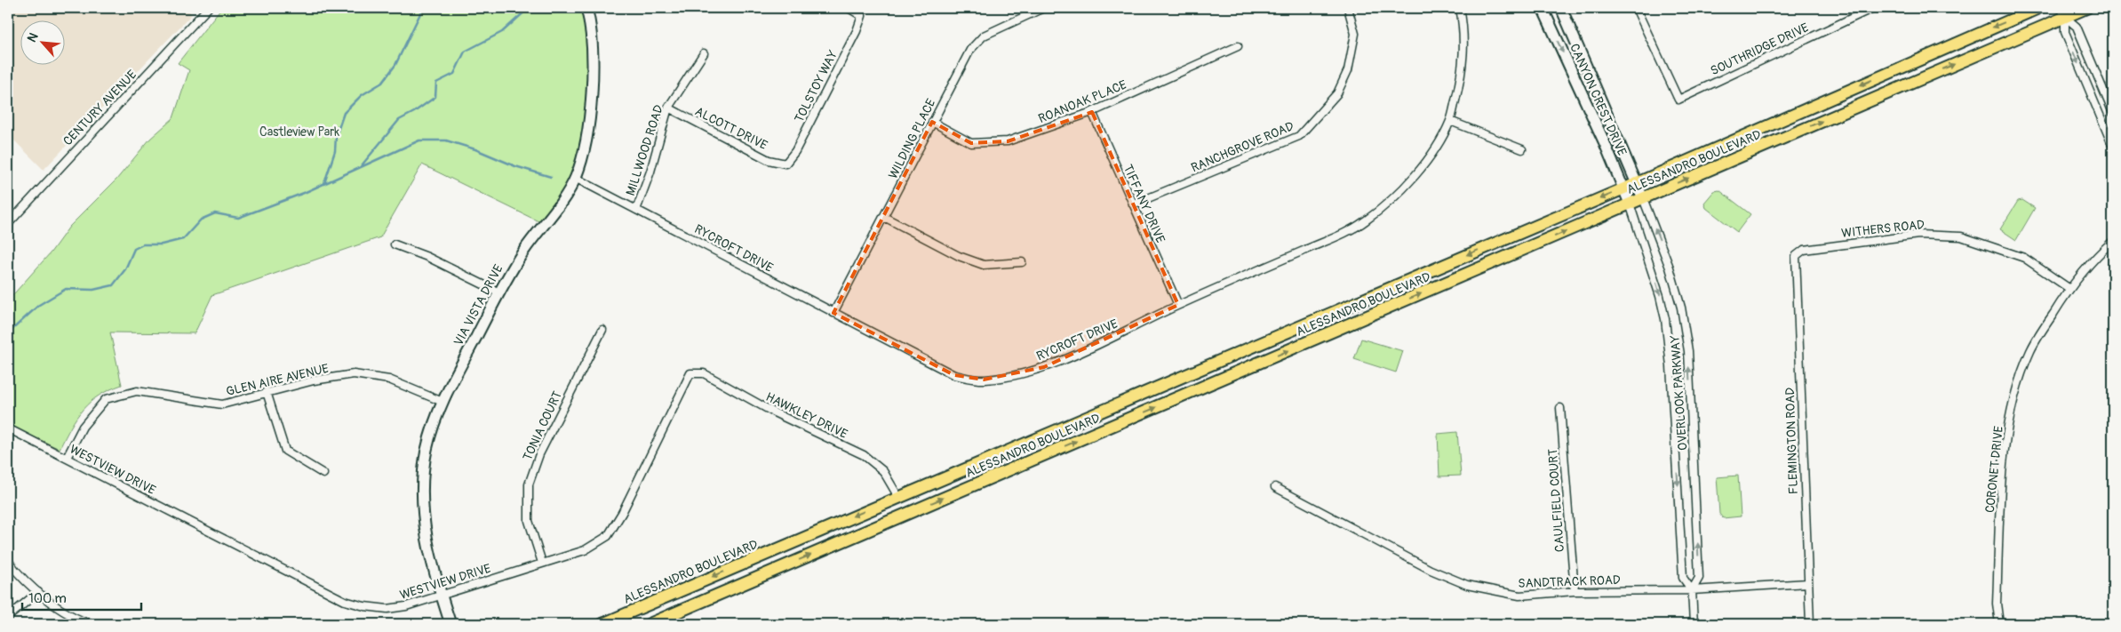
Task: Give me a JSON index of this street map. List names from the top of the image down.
{
  "streets": {
    "main road": ["ALESSANDRO BOULEVARD"],
    "street": [
      "SOUTHRIDGE DRIVE",
      "TOLSTOY WAY",
      "CANYON CREST DRIVE",
      "ROANOAK PLACE",
      "CENTURY AVENUE",
      "ALCOTT DRIVE",
      "WILDING PLACE",
      "RANCHGROVE ROAD",
      "MILLWOOD ROAD",
      "TIFFANY DRIVE",
      "WITHERS ROAD",
      "RYCROFT DRIVE",
      "VIA VISTA DRIVE",
      "GLEN AIRE AVENUE",
      "OVERLOOK PARKWAY",
      "HAWKLEY DRIVE",
      "TONIA COURT",
      "FLEMINGTON ROAD",
      "WESTVIEW DRIVE",
      "CORONET DRIVE",
      "CAULFIELD COURT",
      "SANDTRACK ROAD"
    ]
  },
  "crossings": [
    ["TOLSTOY WAY", "ALCOTT DRIVE"],
    ["CANYON CREST DRIVE", "ALESSANDRO BOULEVARD"],
    ["CANYON CREST DRIVE", "OVERLOOK PARKWAY"],
    ["ROANOAK PLACE", "WILDING PLACE"],
    ["ROANOAK PLACE", "TIFFANY DRIVE"],
    ["ALCOTT DRIVE", "MILLWOOD ROAD"],
    ["WILDING PLACE", "RYCROFT DRIVE"],
    ["RANCHGROVE ROAD", "TIFFANY DRIVE"],
    ["MILLWOOD ROAD", "RYCROFT DRIVE"],
    ["ALESSANDRO BOULEVARD", "OVERLOOK PARKWAY"],
    ["ALESSANDRO BOULEVARD", "HAWKLEY DRIVE"],
    ["TIFFANY DRIVE", "RYCROFT DRIVE"],
    ["WITHERS ROAD", "FLEMINGTON ROAD"],
    ["WITHERS ROAD", "CORONET DRIVE"],
    ["RYCROFT DRIVE", "VIA VISTA DRIVE"],
    ["VIA VISTA DRIVE", "GLEN AIRE AVENUE"],
    ["VIA VISTA DRIVE", "WESTVIEW DRIVE"],
    ["GLEN AIRE AVENUE", "WESTVIEW DRIVE"],
    ["OVERLOOK PARKWAY", "SANDTRACK ROAD"],
    ["HAWKLEY DRIVE", "WESTVIEW DRIVE"],
    ["TONIA COURT", "WESTVIEW DRIVE"],
    ["FLEMINGTON ROAD", "SANDTRACK ROAD"],
    ["CAULFIELD COURT", "SANDTRACK ROAD"]
  ],
  "parks": ["Castleview Park"],
  "scale_bar": "100 m",
  "north": "top left"
}
